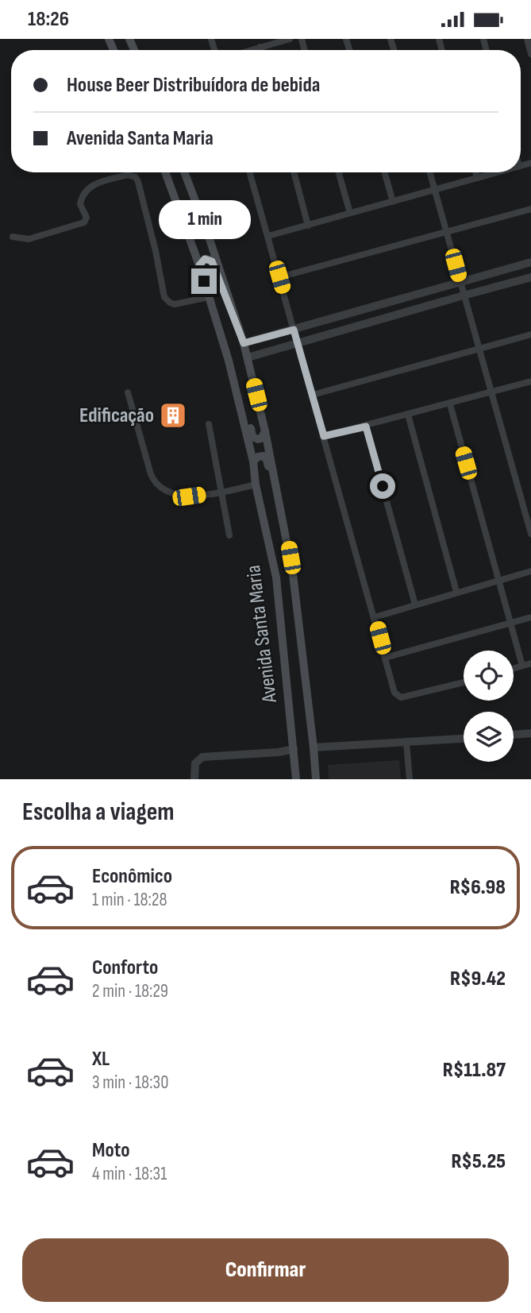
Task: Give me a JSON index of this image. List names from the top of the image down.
{
  "streets": {
    "main road": ["Avenida Santa Maria"]
  },
  "places": {
    "building": ["Edificação"]
  },
  "page": {
    "status": "18:26",
    "banner": ["House Beer Distribuídora de bebida", "Avenida Santa Maria"],
    "bubble": "1 min",
    "heading": "Escolha a viagem",
    "list": [
      {
        "name": "Econômico",
        "note": "1 min · 18:28",
        "value": "R$6.98"
      },
      {
        "name": "Conforto",
        "note": "2 min · 18:29",
        "value": "R$9.42"
      },
      {
        "name": "XL",
        "note": "3 min · 18:30",
        "value": "R$11.87"
      },
      {
        "name": "Moto",
        "note": "4 min · 18:31",
        "value": "R$5.25"
      }
    ],
    "buttons": "Confirmar"
  }
}
